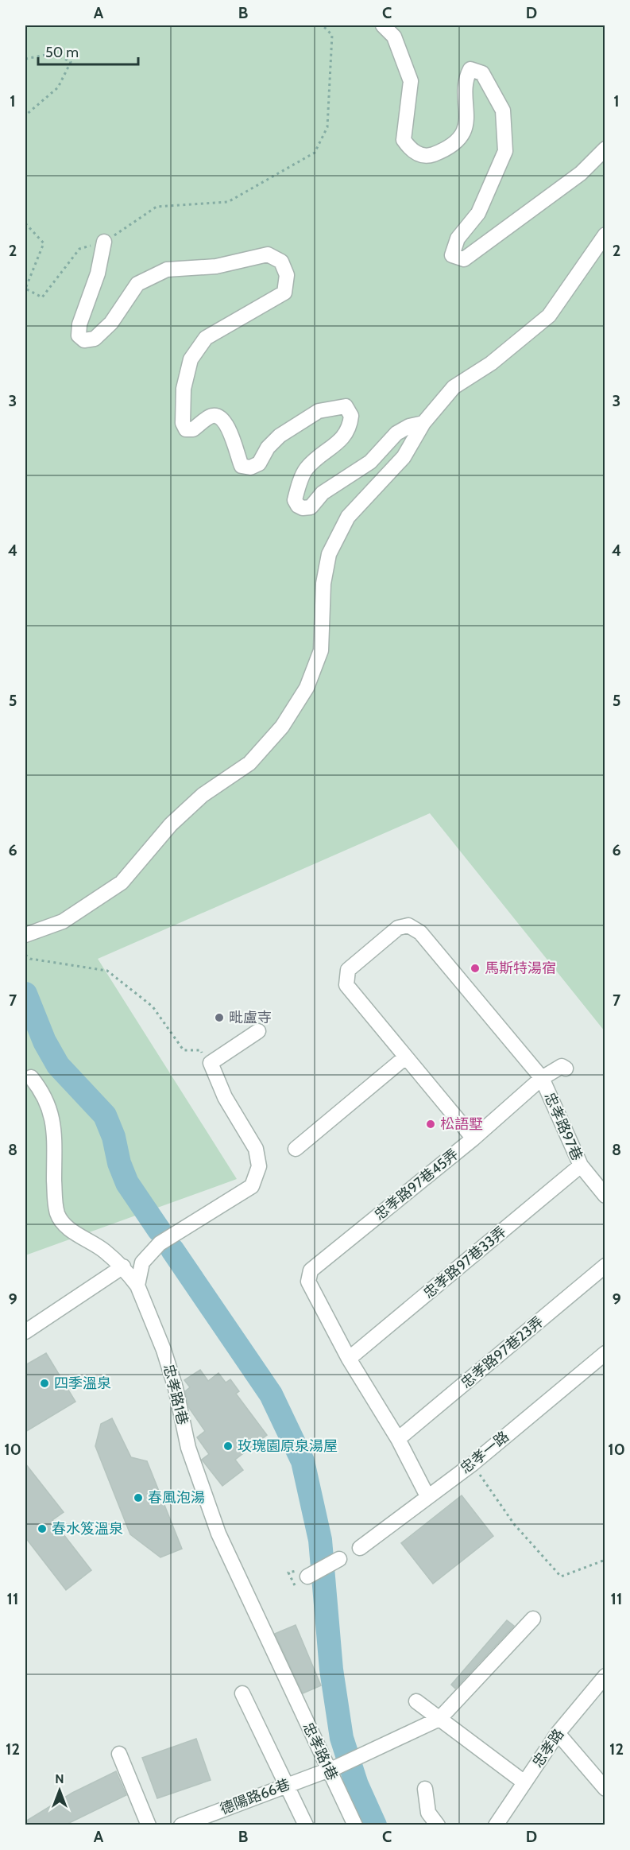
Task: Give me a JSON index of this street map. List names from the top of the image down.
{
  "streets": {
    "street": [
      "忠孝路97巷",
      "忠孝路97巷45弄",
      "忠孝路97巷33弄",
      "忠孝路97巷23弄",
      "忠孝路1巷",
      "忠孝一路",
      "忠孝路",
      "德陽路66巷"
    ]
  },
  "crossings": [
    ["忠孝路97巷", "忠孝路97巷45弄"],
    ["忠孝路97巷", "忠孝路97巷33弄"],
    ["忠孝路97巷45弄", "忠孝路97巷33弄"],
    ["忠孝路1巷", "德陽路66巷"]
  ],
  "places": [
    "馬斯特湯宿",
    "毗盧寺",
    "松語墅",
    "四季溫泉",
    "玫瑰園原泉湯屋",
    "春風泡湯",
    "春水笈溫泉"
  ],
  "scale_bar": "50 m",
  "north": "top",
  "grid": {
    "columns": [
      "A",
      "B",
      "C",
      "D"
    ],
    "rows": [
      "1",
      "2",
      "3",
      "4",
      "5",
      "6",
      "7",
      "8",
      "9",
      "10",
      "11",
      "12"
    ]
  }
}
